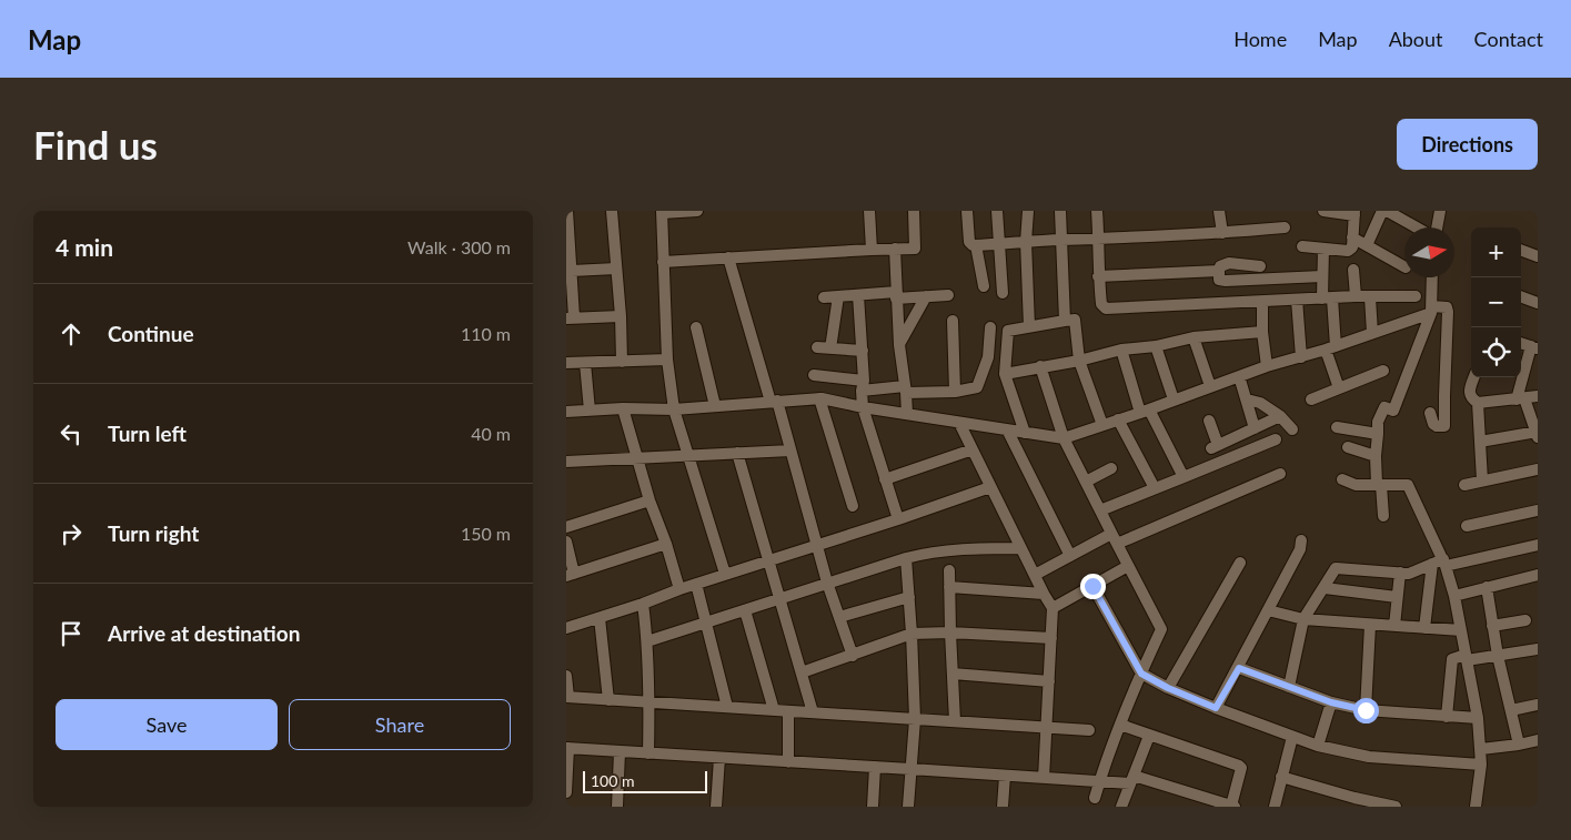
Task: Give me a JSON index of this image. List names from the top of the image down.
{
  "scale_bar": "100 m",
  "north": "right",
  "page": {
    "header": "Map",
    "nav": [
      "Home",
      "Map",
      "About",
      "Contact"
    ],
    "buttons": [
      "Directions",
      ["Save", "Share"]
    ],
    "title": "Find us",
    "heading": ["4 min", "Walk · 300 m"],
    "map_buttons": ["+", "−"],
    "list": [
      ["Continue", "110 m"],
      ["Turn left", "40 m"],
      ["Turn right", "150 m"],
      "Arrive at destination"
    ],
    "scale": "100 m"
  }
}
